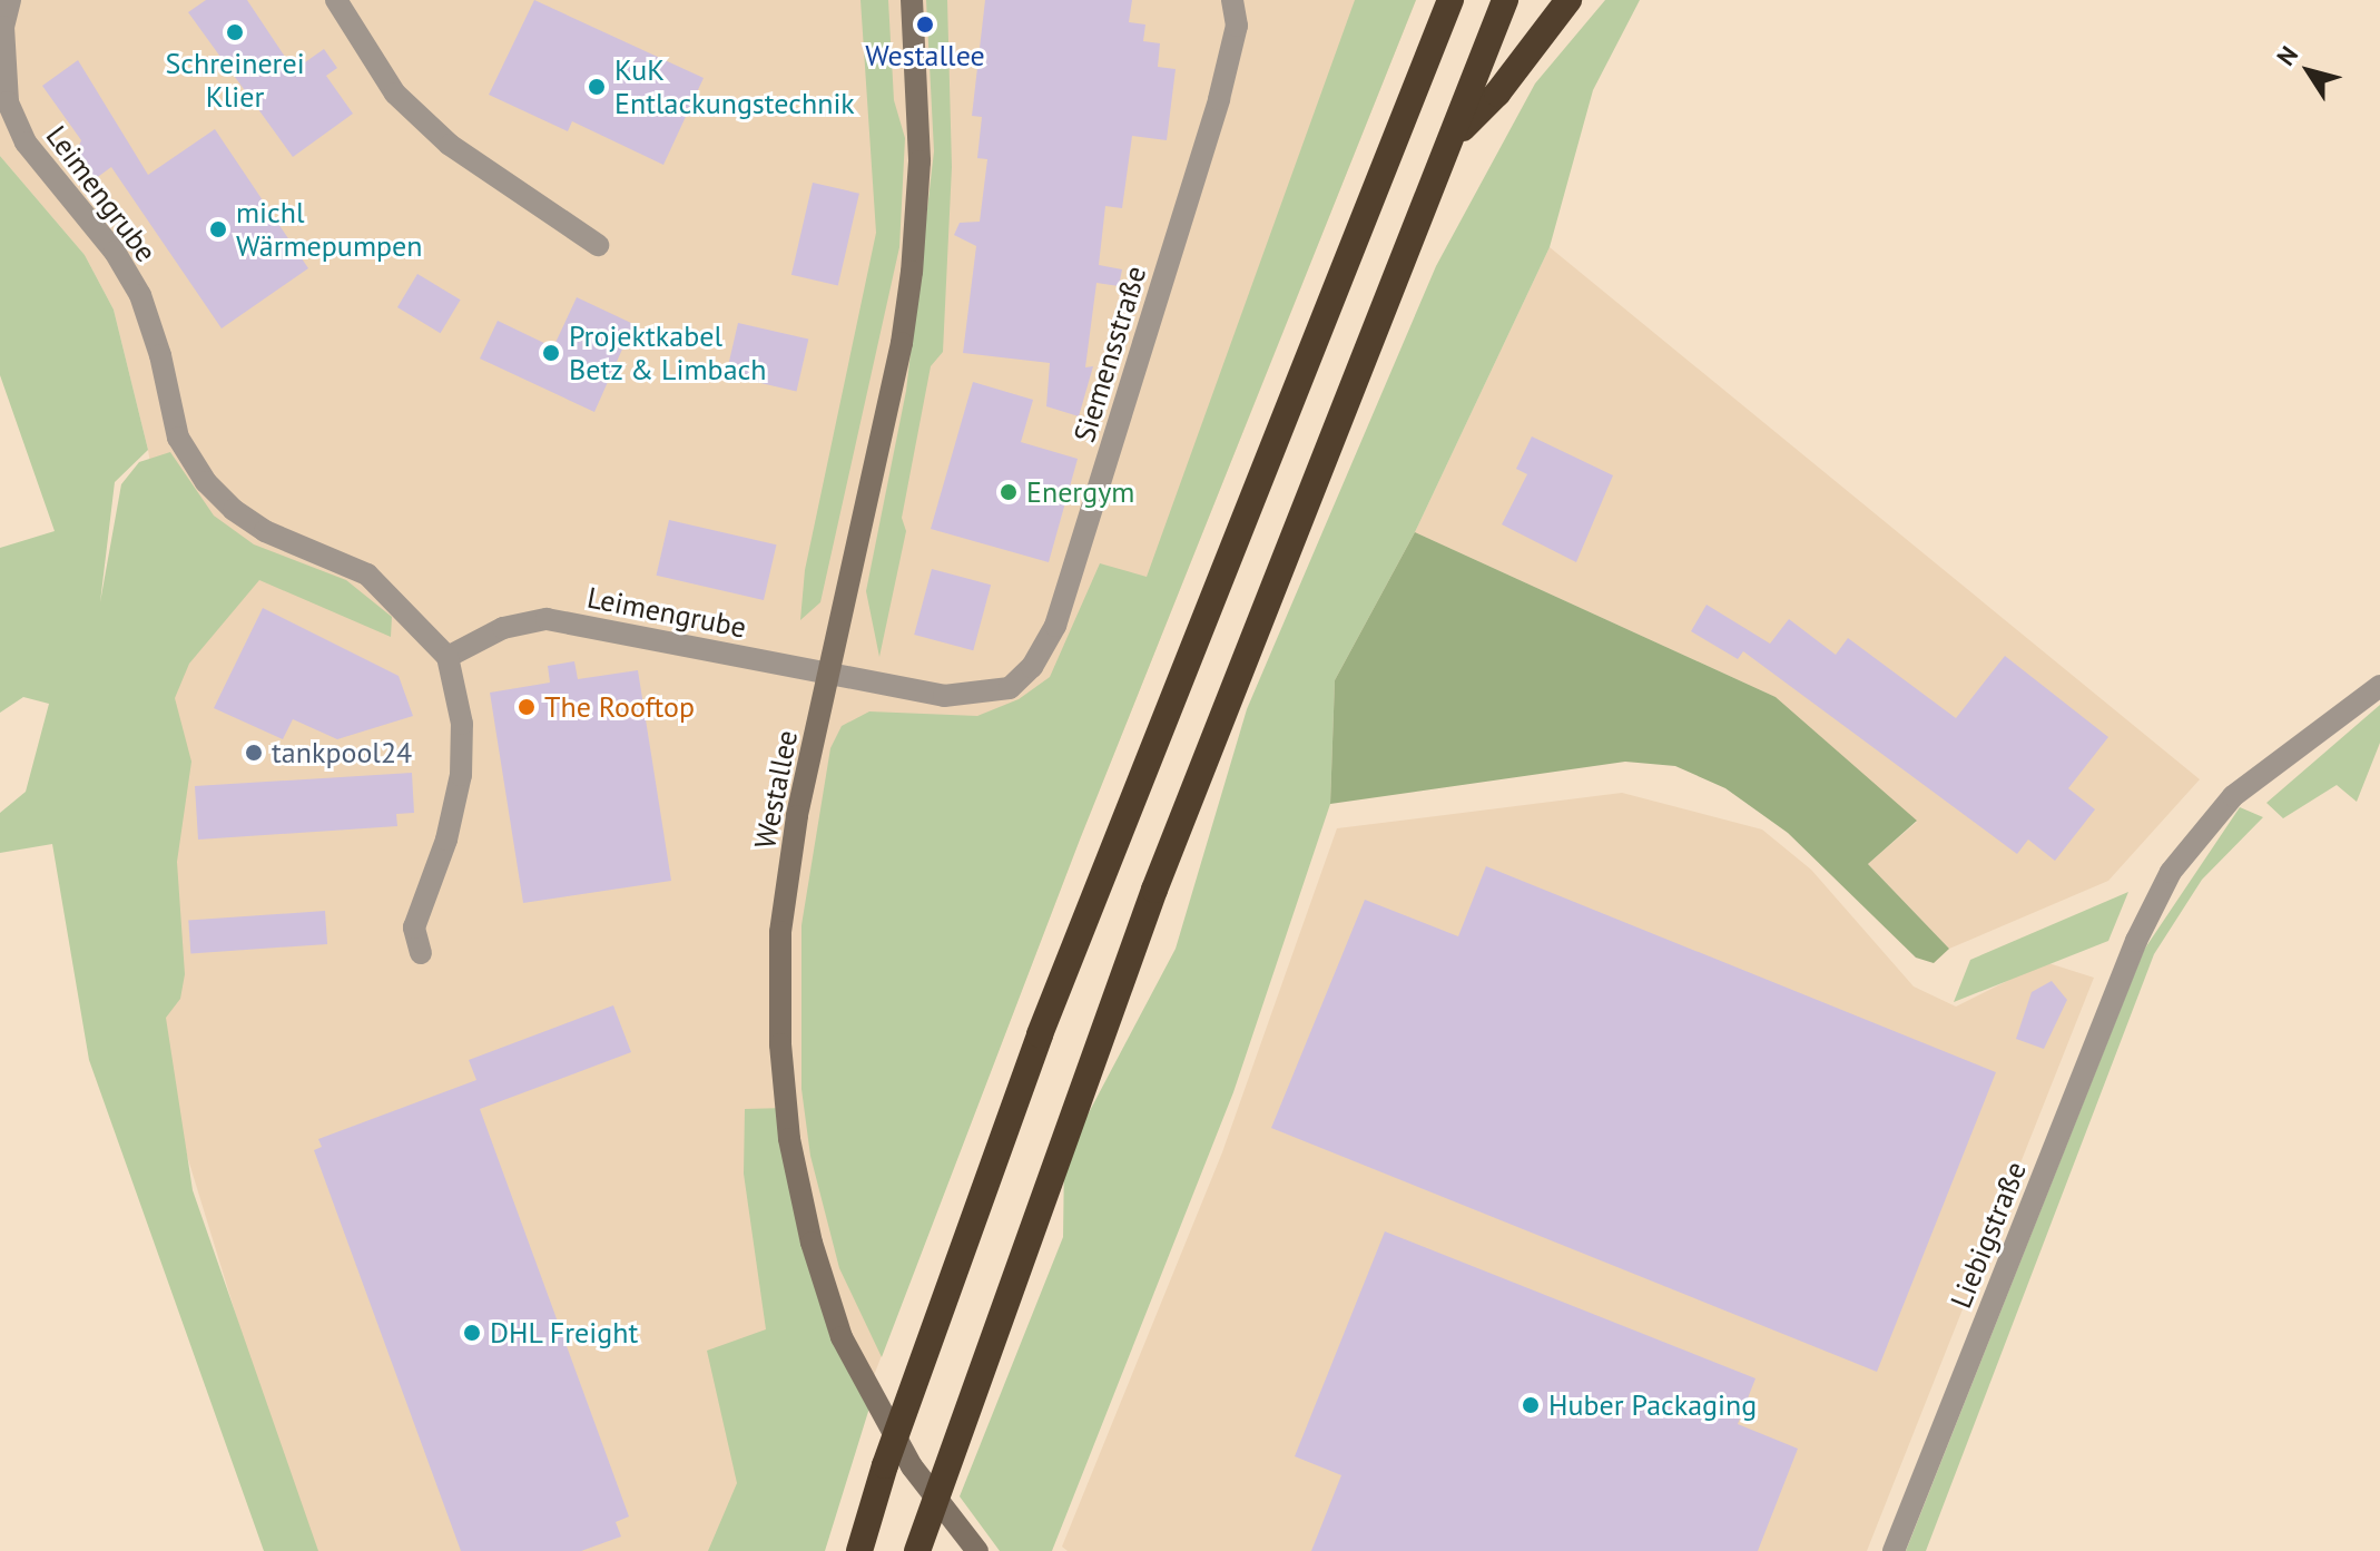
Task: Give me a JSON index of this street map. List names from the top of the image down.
{
  "streets": {
    "main road": ["Westallee"],
    "street": ["Leimengrube", "Siemensstraße", "Liebigstraße"]
  },
  "crossings": [
    ["Leimengrube", "Siemensstraße"],
    ["Leimengrube", "Westallee"],
    ["Siemensstraße", "Westallee"]
  ],
  "places": [
    "Westallee",
    "Schreinerei Klier",
    "KuK Entlackungstechnik",
    "michl Wärmepumpen",
    "Projektkabel Betz & Limbach",
    "Energym",
    "The Rooftop",
    "tankpool24",
    "DHL Freight",
    "Huber Packaging"
  ],
  "north": "top left"
}
